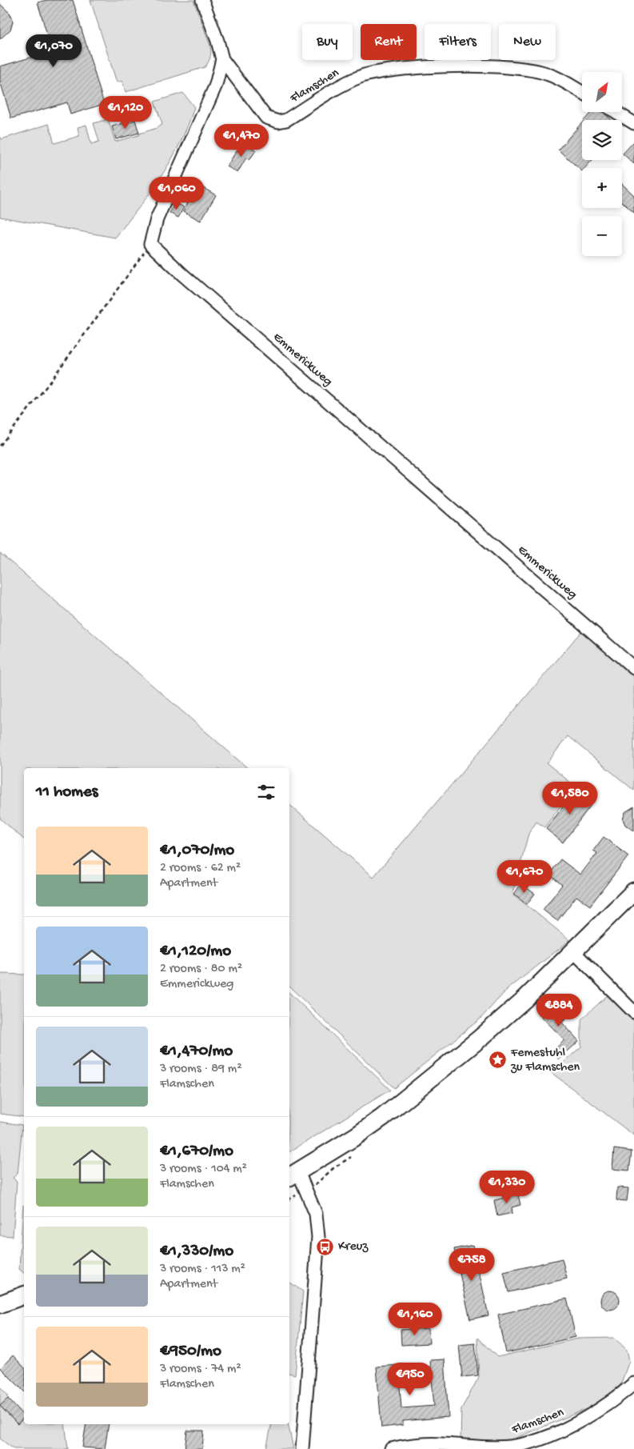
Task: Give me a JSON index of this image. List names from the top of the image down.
{
  "streets": {
    "street": ["Flamschen", "Emmerickweg"]
  },
  "places": {
    "place": ["Femestuhl zu Flamschen"],
    "bus stop": ["Kreuz"]
  },
  "north": "top right",
  "page": {
    "chip": [
      "Buy",
      "Rent",
      "Filters",
      "New"
    ],
    "price": [
      "€1,070",
      "€1,120",
      "€1,470",
      "€1,060",
      "€1,580",
      "€1,670",
      "€884",
      "€1,330",
      "€758",
      "€1,160",
      "€950"
    ],
    "map_buttons": ["+", "−"],
    "heading": "11 homes",
    "list": [
      {
        "name": "€1,070/mo",
        "note": "2 rooms · 62 m² · Apartment"
      },
      {
        "name": "€1,120/mo",
        "note": "2 rooms · 80 m² · Emmerickweg"
      },
      {
        "name": "€1,470/mo",
        "note": "3 rooms · 89 m² · Flamschen"
      },
      {
        "name": "€1,670/mo",
        "note": "3 rooms · 104 m² · Flamschen"
      },
      {
        "name": "€1,330/mo",
        "note": "3 rooms · 113 m² · Apartment"
      },
      {
        "name": "€950/mo",
        "note": "3 rooms · 74 m² · Flamschen"
      }
    ]
  }
}
